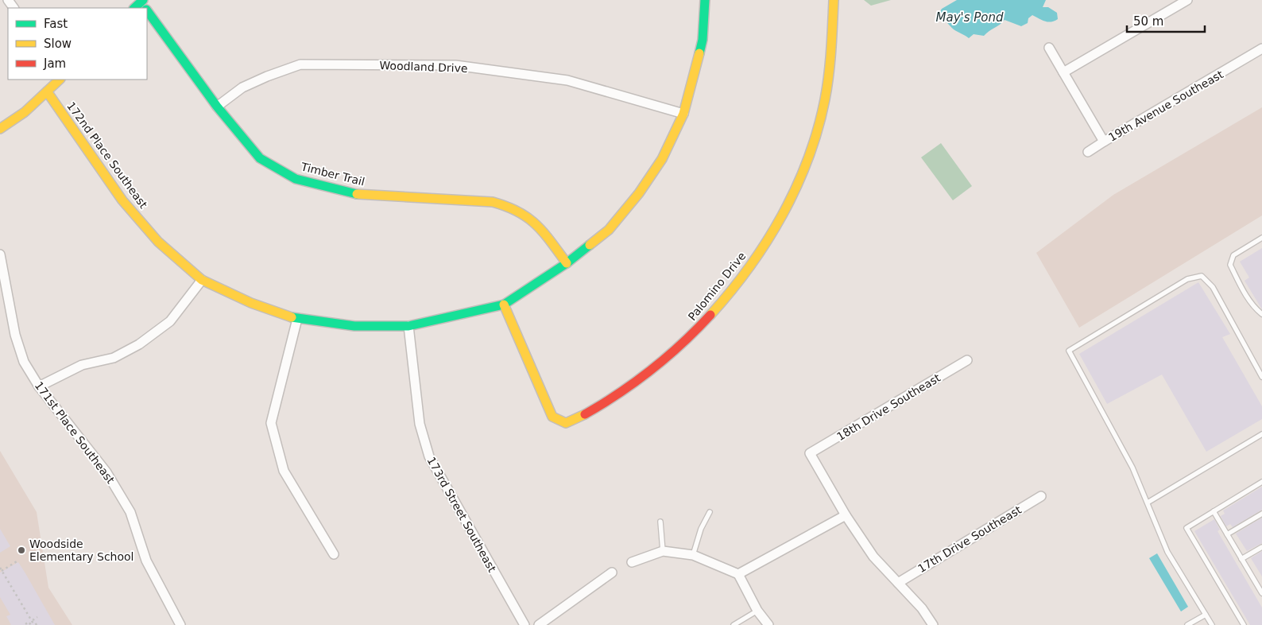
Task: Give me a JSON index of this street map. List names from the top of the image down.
{
  "streets": {
    "street": [
      "Woodland Drive",
      "19th Avenue Southeast",
      "172nd Place Southeast",
      "Timber Trail",
      "Palomino Drive",
      "18th Drive Southeast",
      "171st Place Southeast",
      "173rd Street Southeast",
      "17th Drive Southeast"
    ]
  },
  "crossings": [
    ["Woodland Drive", "Timber Trail"],
    ["172nd Place Southeast", "Palomino Drive"],
    ["172nd Place Southeast", "173rd Street Southeast"]
  ],
  "water": ["May's Pond"],
  "places": ["Woodside Elementary School"],
  "legend": ["Fast", "Slow", "Jam"],
  "scale_bar": "50 m"
}
